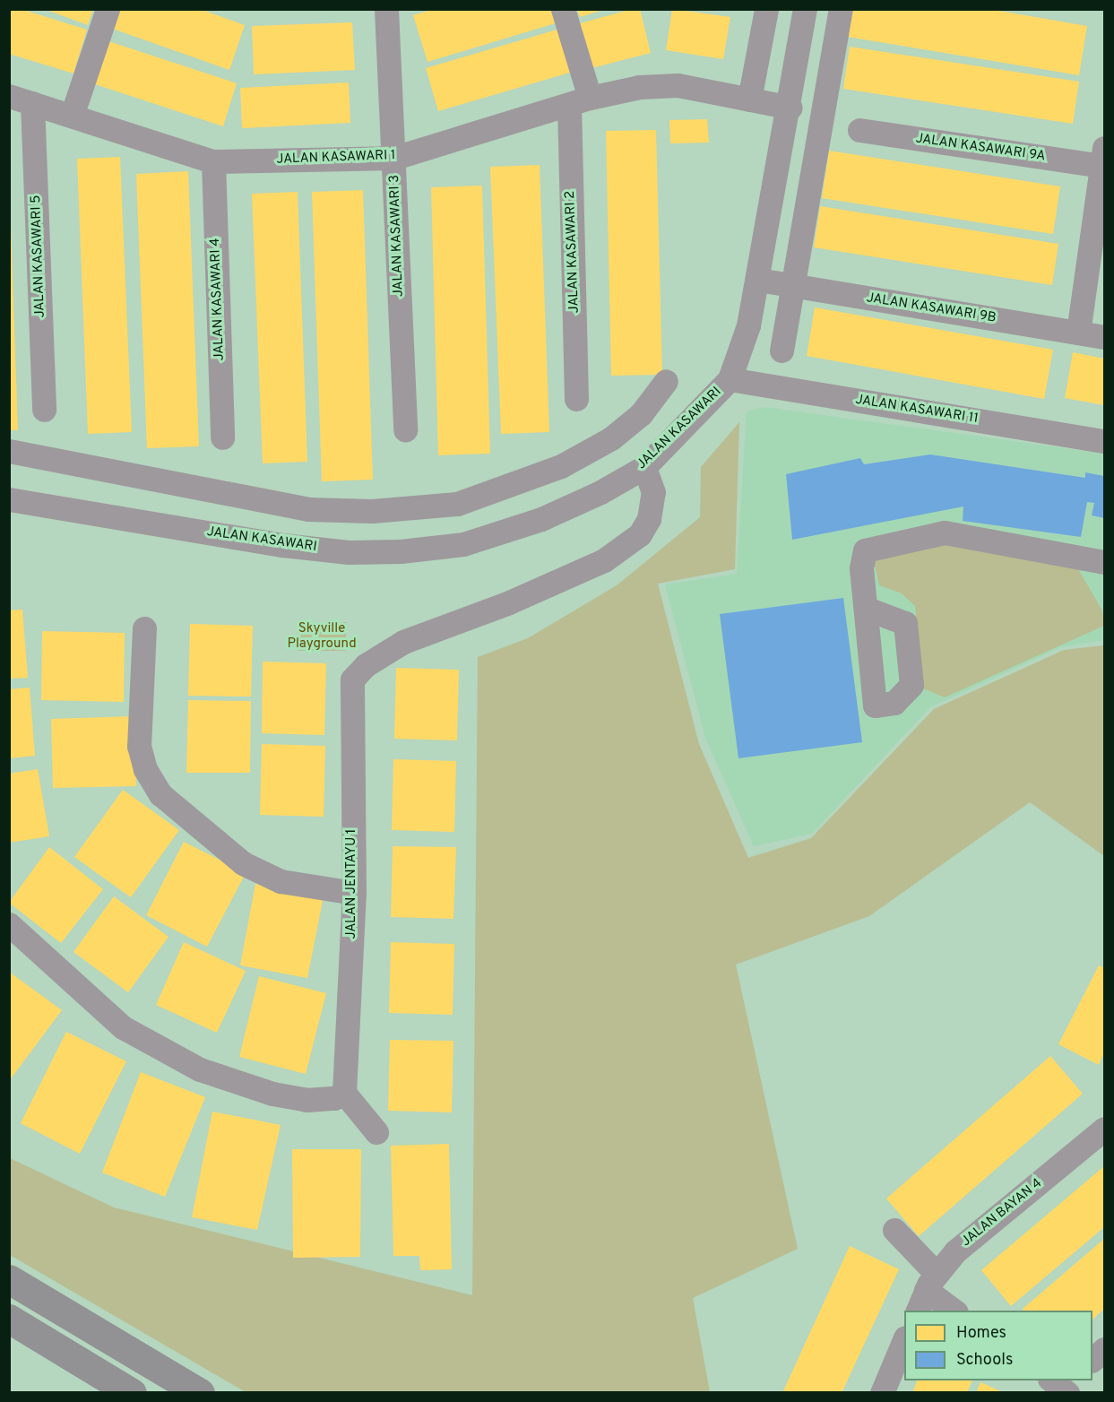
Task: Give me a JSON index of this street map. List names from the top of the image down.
{
  "streets": {
    "street": [
      "JALAN KASAWARI 9A",
      "JALAN KASAWARI 1",
      "JALAN KASAWARI 3",
      "JALAN KASAWARI 2",
      "JALAN KASAWARI 5",
      "JALAN KASAWARI 4",
      "JALAN KASAWARI 9B",
      "JALAN KASAWARI 11",
      "JALAN KASAWARI",
      "JALAN JENTAYU 1",
      "JALAN BAYAN 4"
    ]
  },
  "crossings": [
    ["JALAN KASAWARI 1", "JALAN KASAWARI 3"],
    ["JALAN KASAWARI 1", "JALAN KASAWARI 2"],
    ["JALAN KASAWARI 1", "JALAN KASAWARI 5"],
    ["JALAN KASAWARI 1", "JALAN KASAWARI 4"],
    ["JALAN KASAWARI 1", "JALAN KASAWARI"],
    ["JALAN KASAWARI 9B", "JALAN KASAWARI"],
    ["JALAN KASAWARI 11", "JALAN KASAWARI"],
    ["JALAN KASAWARI", "JALAN JENTAYU 1"]
  ],
  "parks": ["Skyville Playground"],
  "legend": ["Homes", "Schools"]
}
